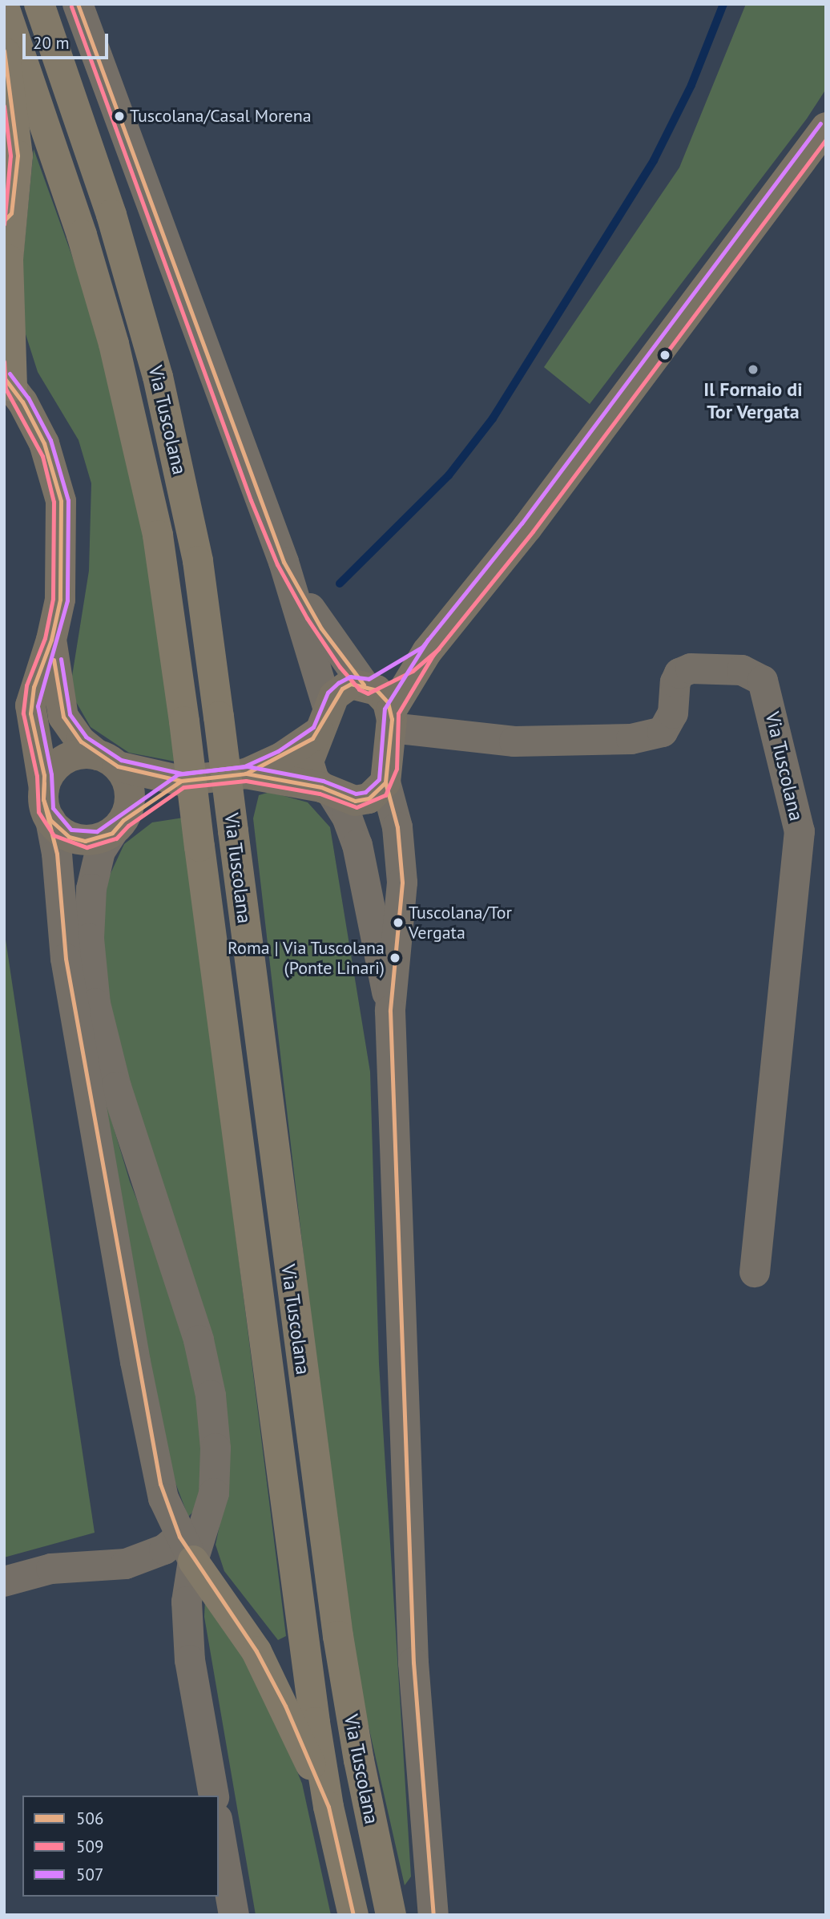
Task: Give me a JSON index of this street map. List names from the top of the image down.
{
  "streets": {
    "main road": ["Via Tuscolana"]
  },
  "places": [
    "Tuscolana/Casal Morena",
    "Il Fornaio di Tor Vergata",
    "Tuscolana/Tor Vergata",
    "Roma | Via Tuscolana (Ponte Linari)"
  ],
  "lines": ["transit line 506", "transit line 509", "transit line 507"],
  "legend": ["506", "509", "507"],
  "scale_bar": "20 m"
}
